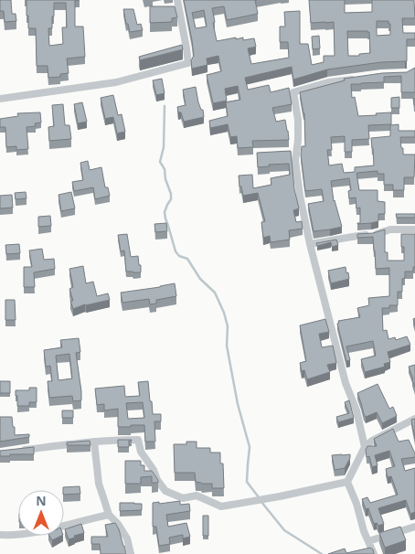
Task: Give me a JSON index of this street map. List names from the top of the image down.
{
  "north": "top"
}
